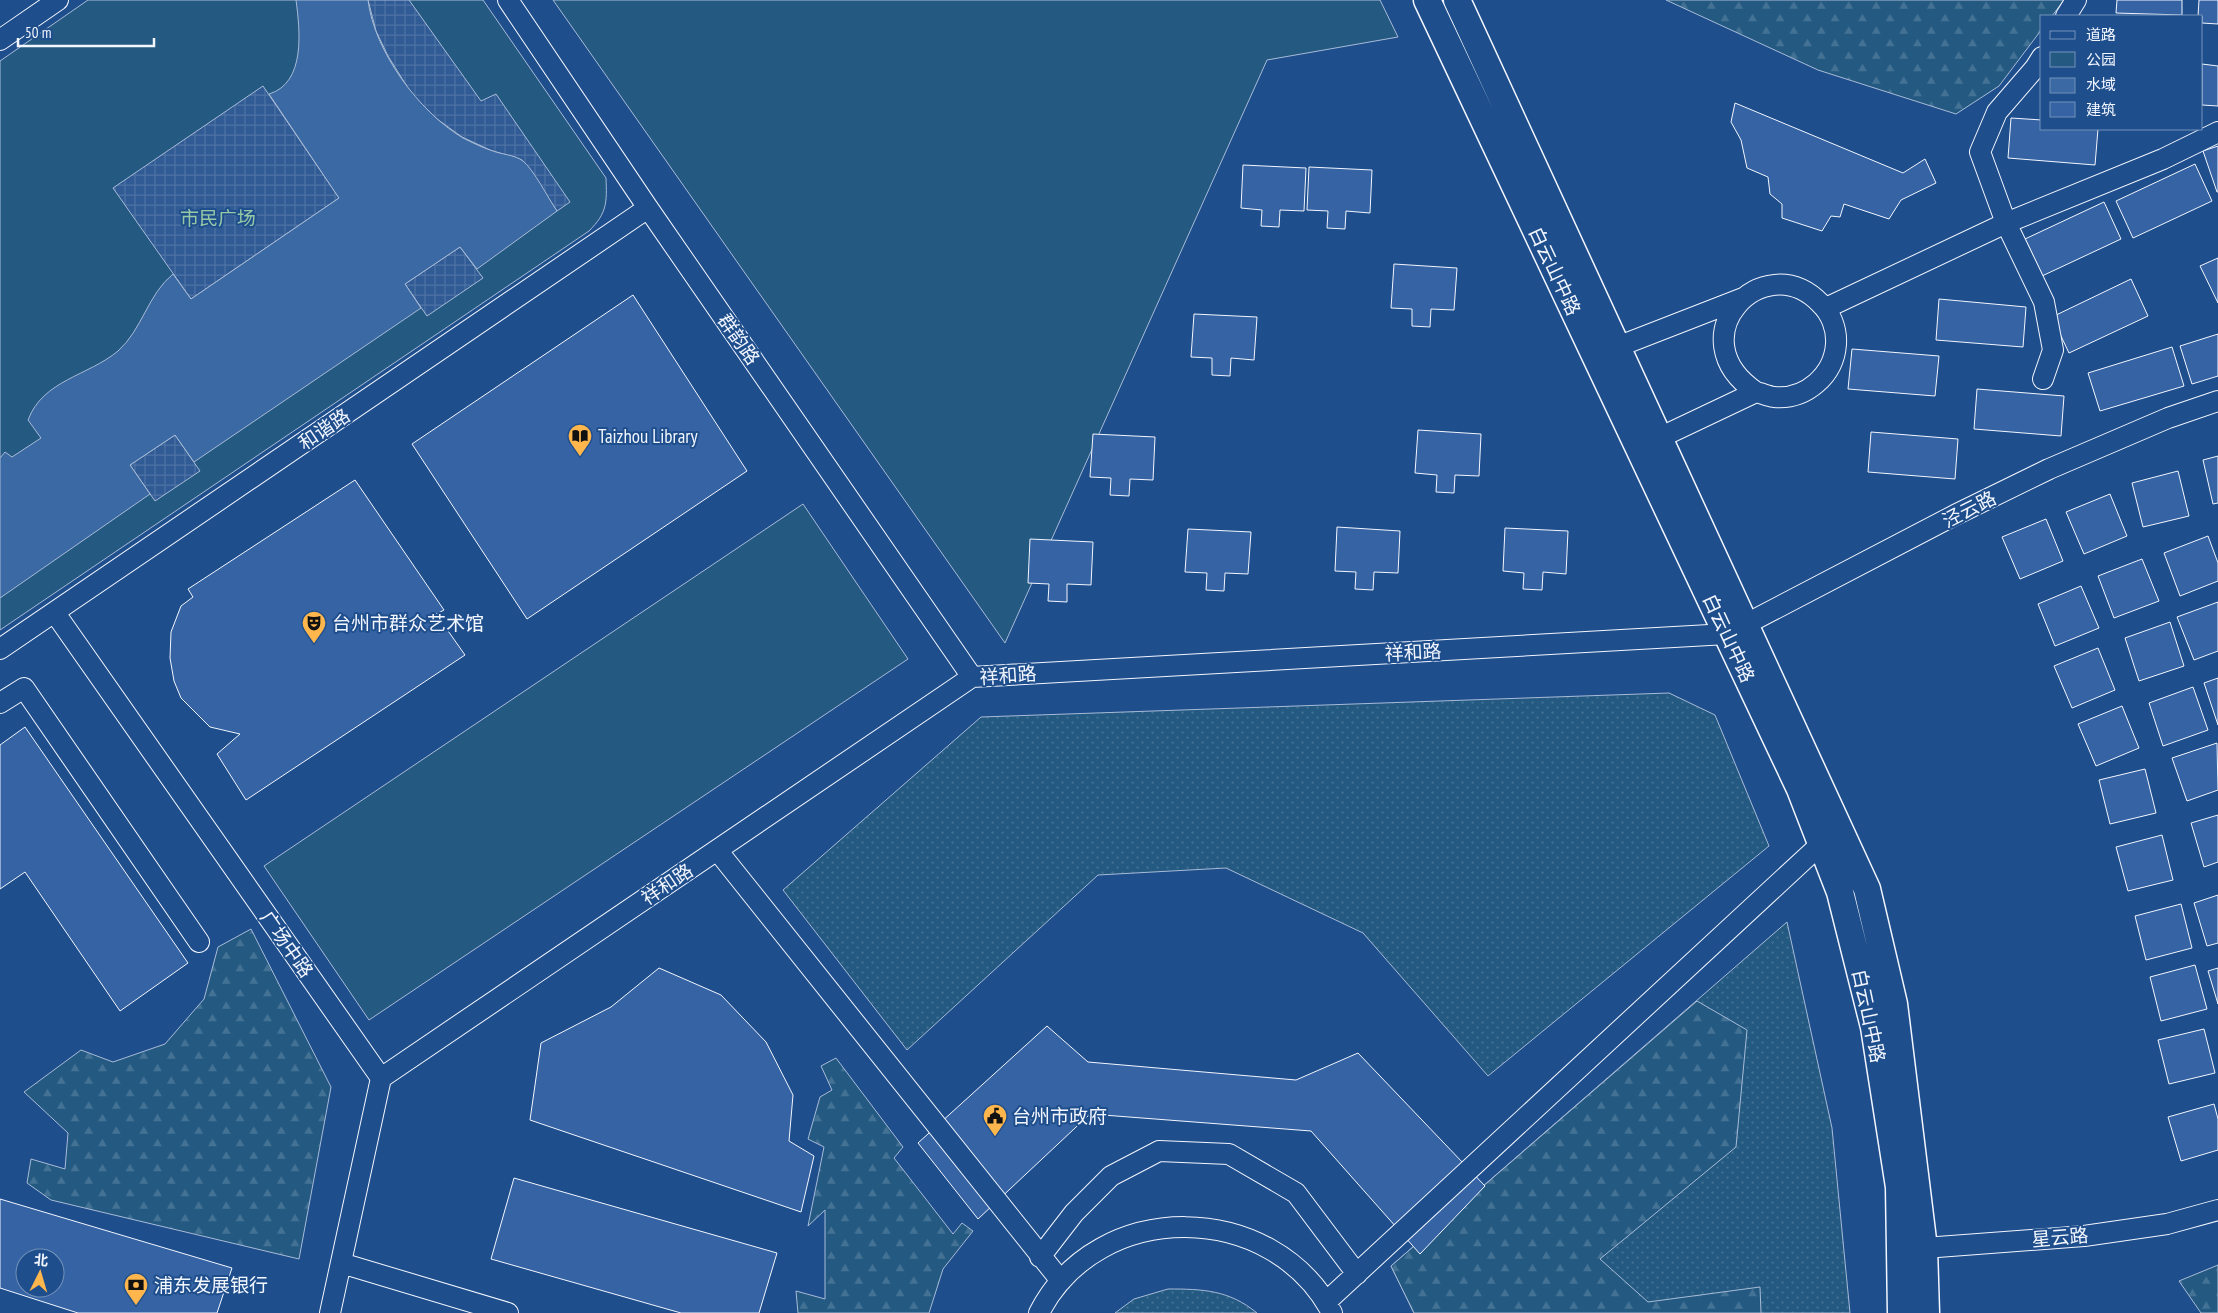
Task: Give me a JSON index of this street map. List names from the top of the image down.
{
  "streets": {
    "main road": ["白云山中路"],
    "street": [
      "群韵路",
      "和谐路",
      "泾云路",
      "祥和路",
      "广场中路",
      "星云路"
    ]
  },
  "crossings": [
    ["白云山中路", "泾云路"],
    ["白云山中路", "祥和路"],
    ["白云山中路", "星云路"],
    ["群韵路", "和谐路"],
    ["群韵路", "祥和路"],
    ["和谐路", "广场中路"],
    ["泾云路", "祥和路"],
    ["祥和路", "广场中路"]
  ],
  "parks": ["市民广场"],
  "places": {
    "library": ["Taizhou Library"],
    "theatre": ["台州市群众艺术馆"],
    "public building": ["台州市政府"],
    "bank": ["浦东发展银行"]
  },
  "legend": [
    "道路",
    "公园",
    "水域",
    "建筑"
  ],
  "scale_bar": "50 m",
  "north": "top"
}
